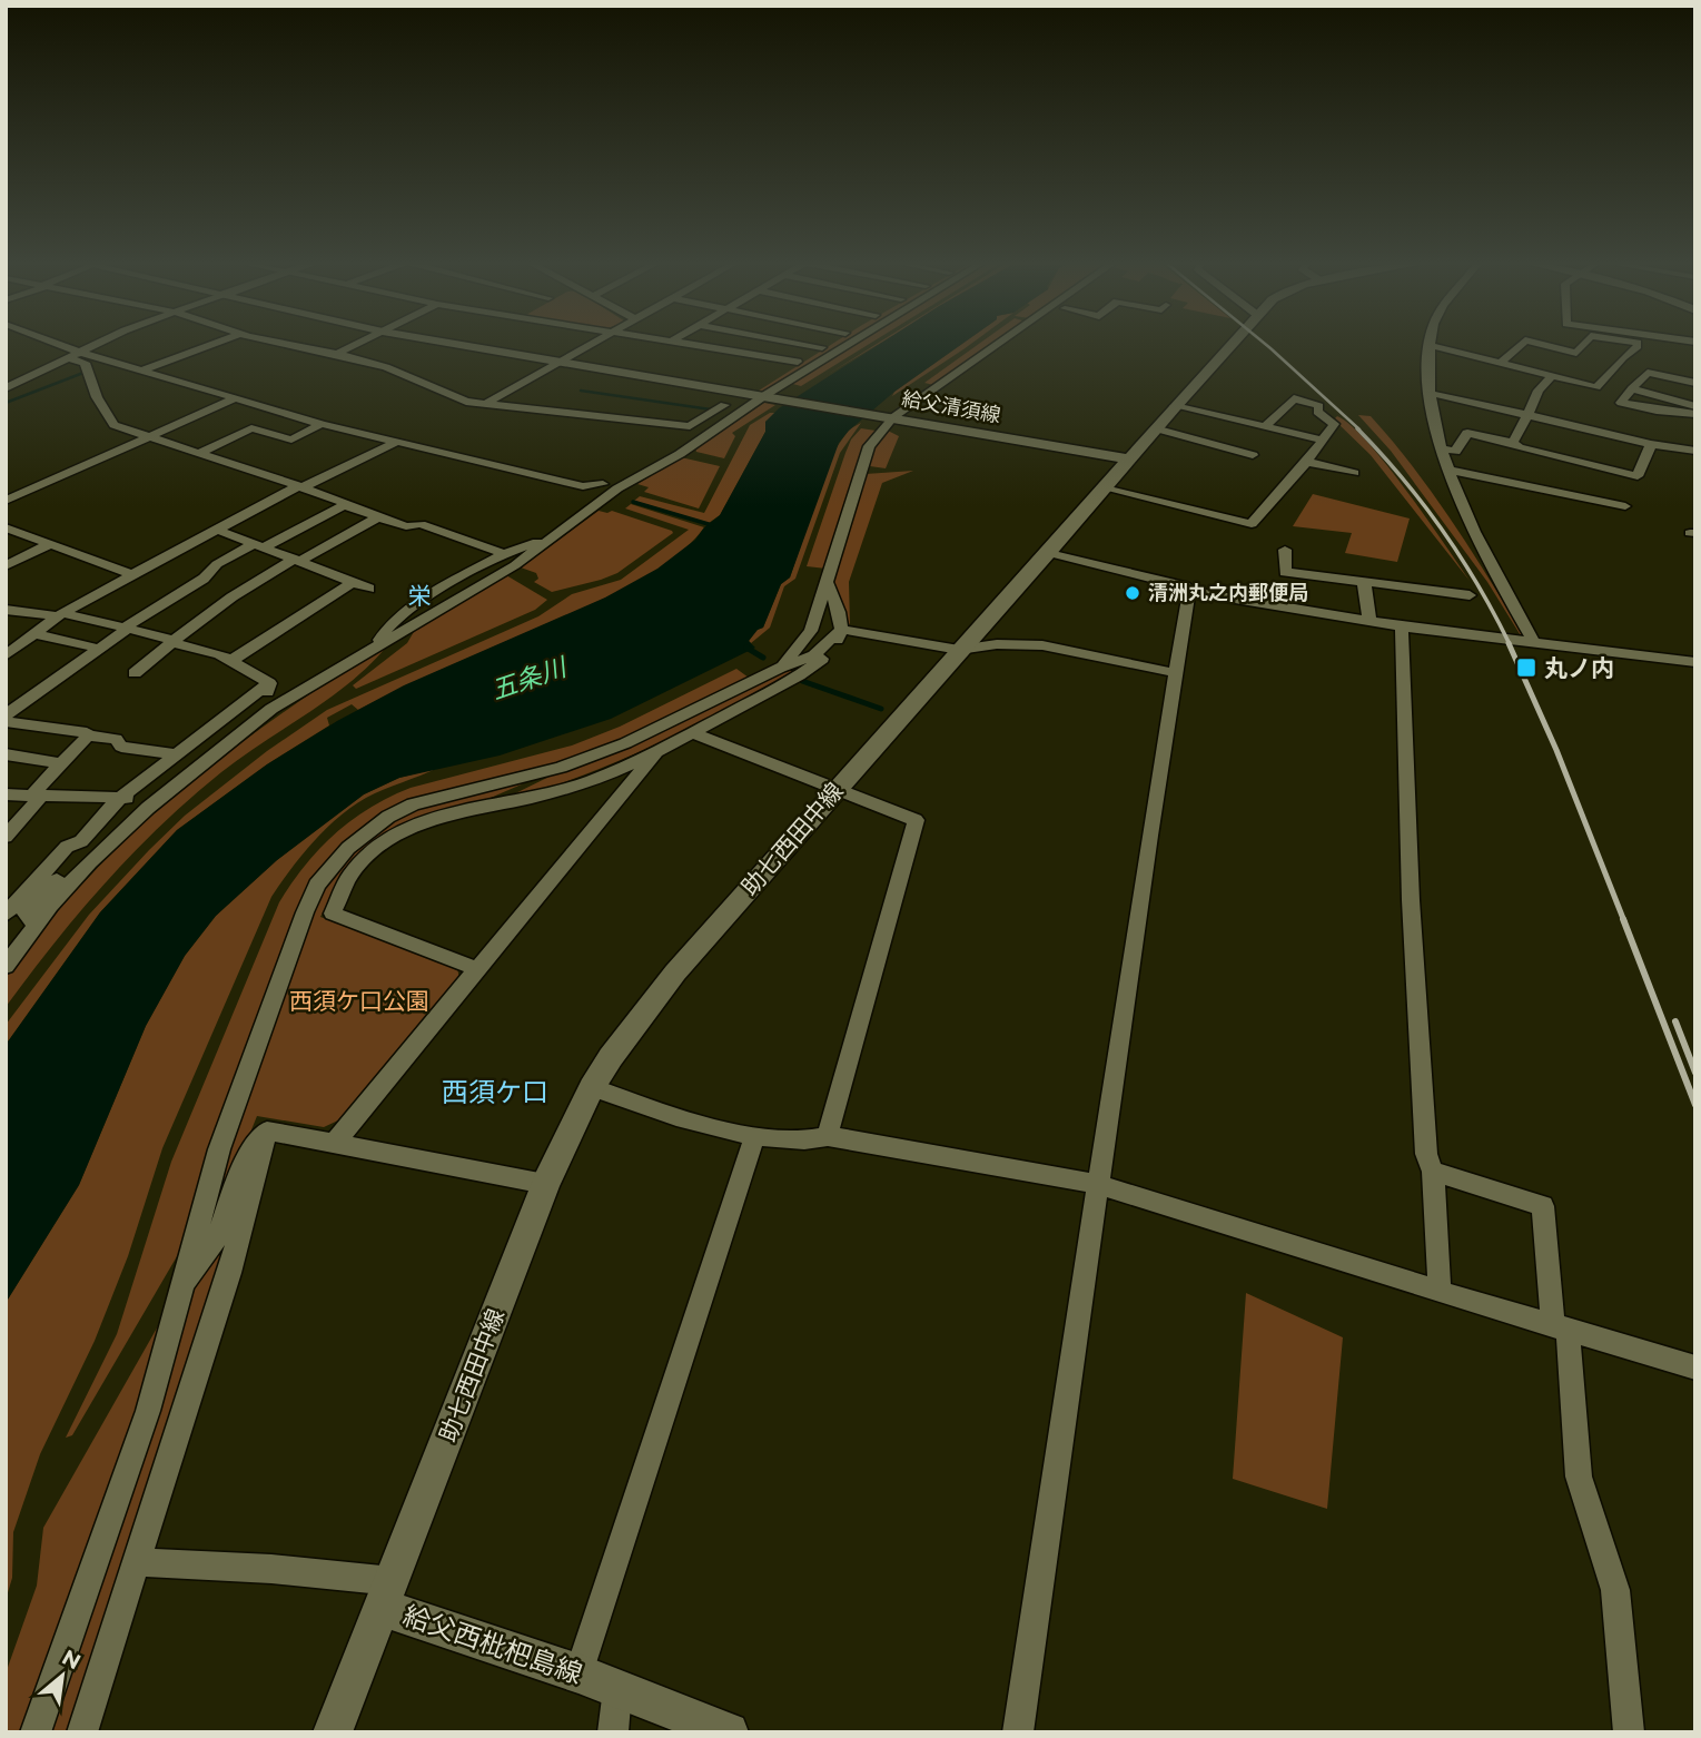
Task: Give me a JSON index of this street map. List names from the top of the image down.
{
  "streets": {
    "main road": ["給父清須線", "助七西田中線", "給父西枇杷島線"]
  },
  "crossings": [
    ["給父清須線", "助七西田中線"],
    ["助七西田中線", "給父西枇杷島線"]
  ],
  "districts": ["栄", "西須ケ口"],
  "water": ["五条川"],
  "parks": ["西須ケ口公園"],
  "places": {
    "other": ["清洲丸之内郵便局"],
    "transit": ["丸ノ内"]
  },
  "north": "top right"
}
